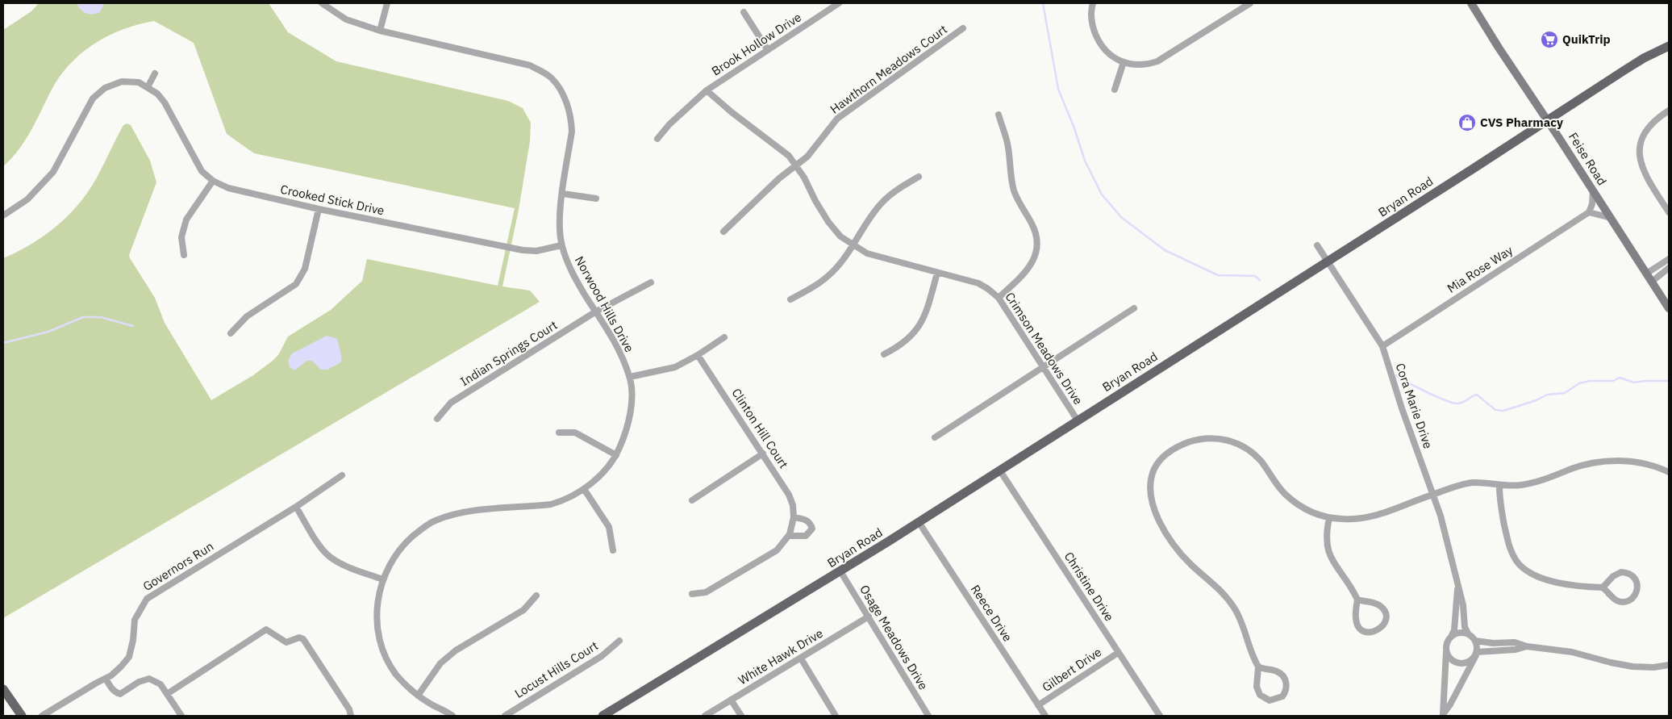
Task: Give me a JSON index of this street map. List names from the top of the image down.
{
  "streets": {
    "main road": ["Bryan Road"],
    "street": [
      "Brook Hollow Drive",
      "Hawthorn Meadows Court",
      "Feise Road",
      "Crooked Stick Drive",
      "Mia Rose Way",
      "Norwood Hills Drive",
      "Crimson Meadows Drive",
      "Indian Springs Court",
      "Cora Marie Drive",
      "Clinton Hill Court",
      "Governors Run",
      "Christine Drive",
      "Reece Drive",
      "Osage Meadows Drive",
      "White Hawk Drive",
      "Locust Hills Court",
      "Gilbert Drive"
    ]
  },
  "crossings": [
    ["Brook Hollow Drive", "Crimson Meadows Drive"],
    ["Hawthorn Meadows Court", "Crimson Meadows Drive"],
    ["Feise Road", "Bryan Road"],
    ["Bryan Road", "Crimson Meadows Drive"],
    ["Bryan Road", "Cora Marie Drive"],
    ["Bryan Road", "Christine Drive"],
    ["Bryan Road", "Reece Drive"],
    ["Bryan Road", "Osage Meadows Drive"],
    ["Crooked Stick Drive", "Norwood Hills Drive"],
    ["Mia Rose Way", "Cora Marie Drive"],
    ["Norwood Hills Drive", "Indian Springs Court"],
    ["Christine Drive", "Gilbert Drive"],
    ["Reece Drive", "Gilbert Drive"],
    ["Osage Meadows Drive", "White Hawk Drive"]
  ],
  "places": {
    "supermarket": ["QuikTrip"],
    "shop": ["CVS Pharmacy"]
  }
}
